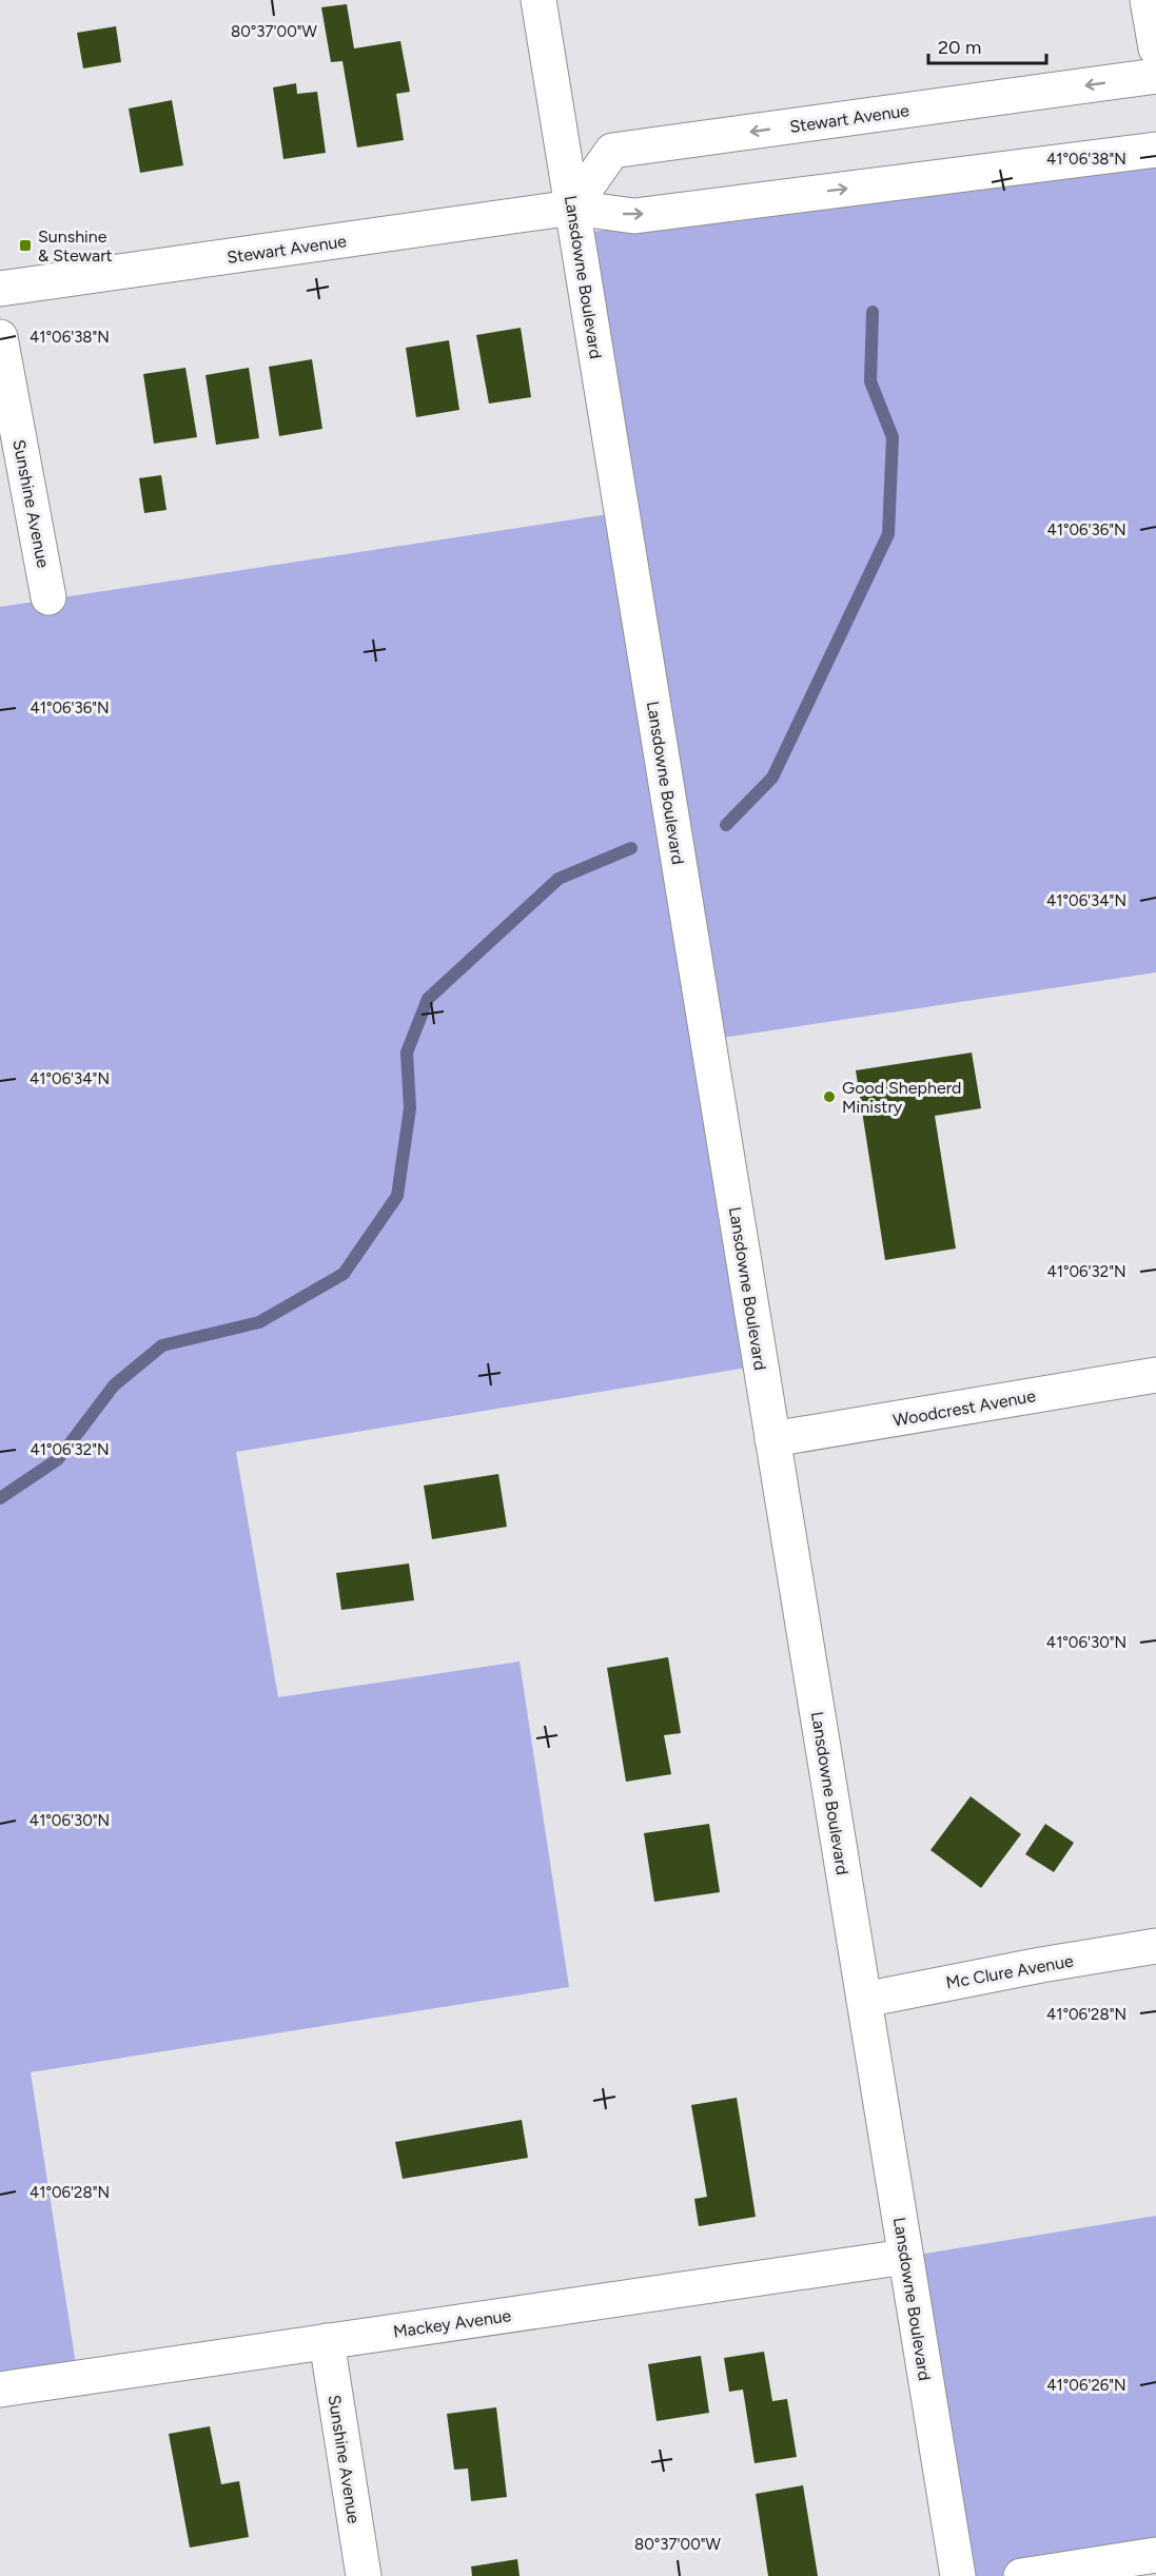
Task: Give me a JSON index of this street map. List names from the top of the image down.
{
  "streets": {
    "street": [
      "Stewart Avenue",
      "Lansdowne Boulevard",
      "Sunshine Avenue",
      "Woodcrest Avenue",
      "Mc Clure Avenue",
      "Mackey Avenue"
    ]
  },
  "crossings": [
    ["Stewart Avenue", "Lansdowne Boulevard"],
    ["Lansdowne Boulevard", "Woodcrest Avenue"],
    ["Lansdowne Boulevard", "Mc Clure Avenue"],
    ["Lansdowne Boulevard", "Mackey Avenue"],
    ["Sunshine Avenue", "Mackey Avenue"]
  ],
  "places": {
    "transit": ["Sunshine & Stewart"],
    "other": ["Good Shepherd Ministry"]
  },
  "scale_bar": "20 m",
  "coordinates": [
    "80°37'00\"W",
    "41°06'38\"N",
    "41°06'36\"N",
    "41°06'34\"N",
    "41°06'32\"N",
    "41°06'30\"N",
    "41°06'28\"N",
    "41°06'26\"N"
  ]
}
